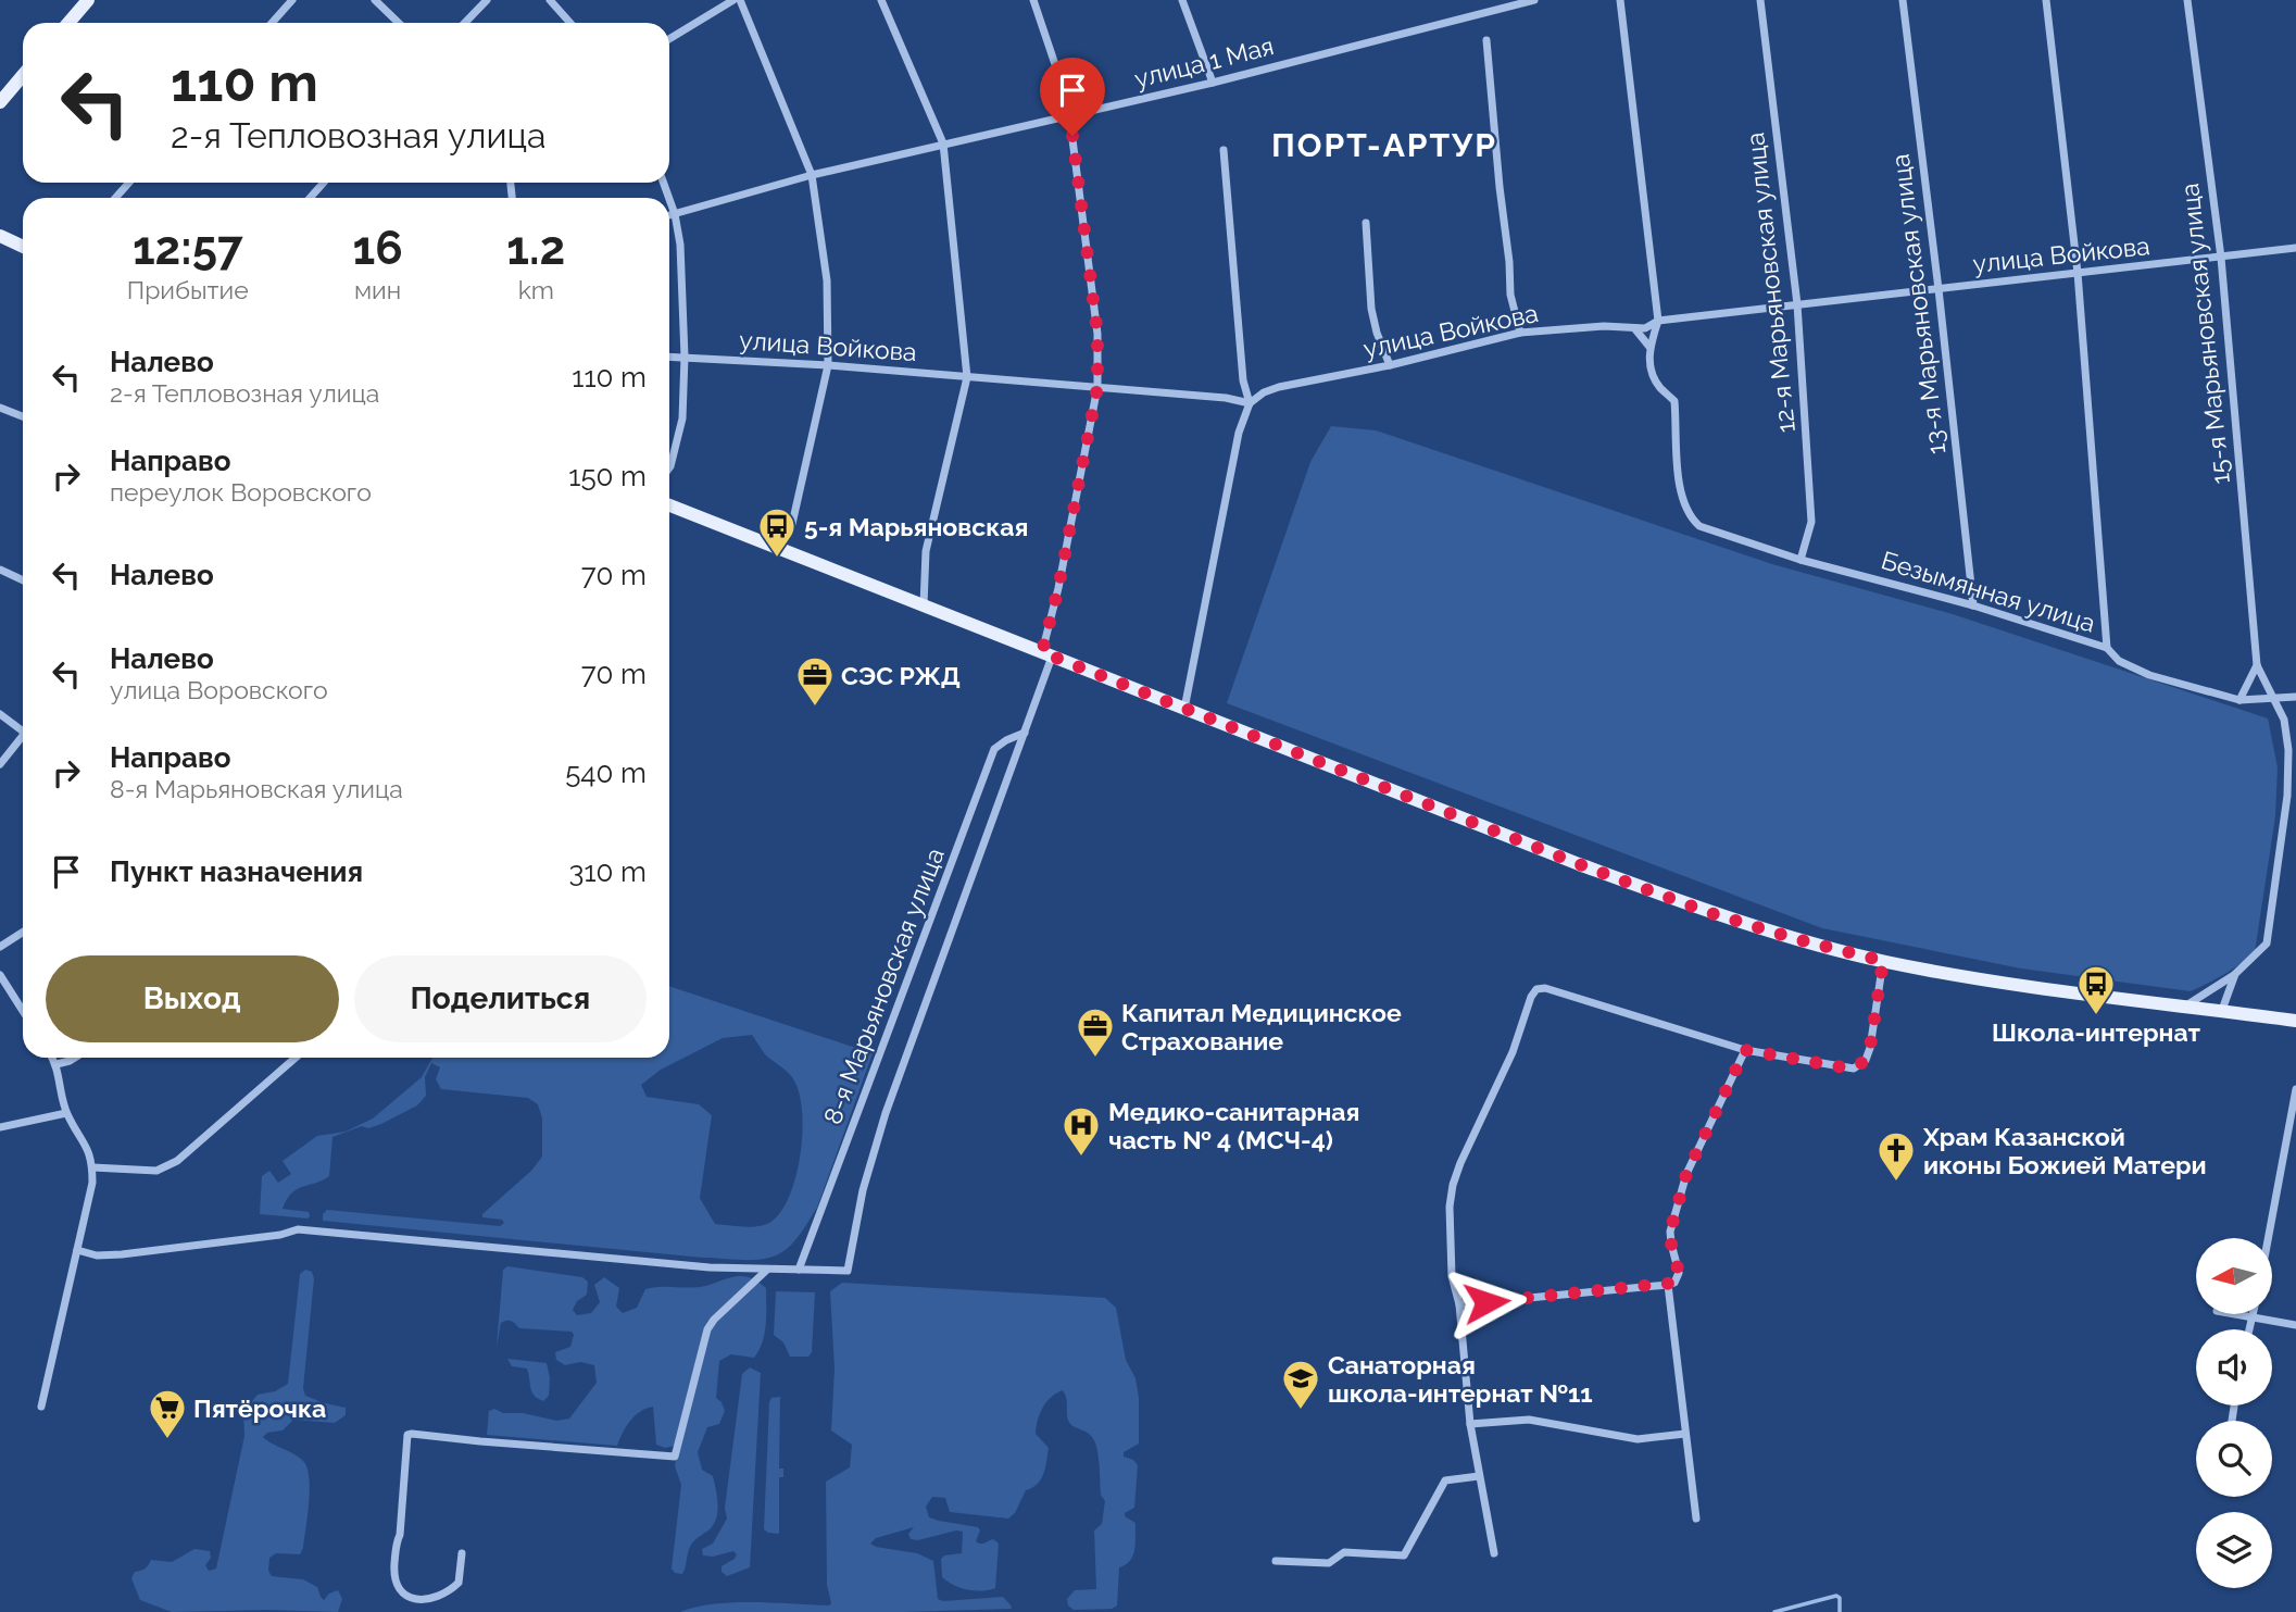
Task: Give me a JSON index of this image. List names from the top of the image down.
{
  "streets": {
    "street": [
      "улица 1 Мая",
      "улица Войкова",
      "12-я Марьяновская улица",
      "13-я Марьяновская улица",
      "15-я Марьяновская улица",
      "Безымянная улица",
      "8-я Марьяновская улица"
    ]
  },
  "crossings": [
    ["улица 1 Мая", "8-я Марьяновская улица"],
    ["улица Войкова", "12-я Марьяновская улица"],
    ["улица Войкова", "13-я Марьяновская улица"],
    ["улица Войкова", "15-я Марьяновская улица"],
    ["улица Войкова", "8-я Марьяновская улица"],
    ["12-я Марьяновская улица", "Безымянная улица"],
    ["13-я Марьяновская улица", "Безымянная улица"],
    ["15-я Марьяновская улица", "Безымянная улица"]
  ],
  "districts": ["ПОРТ-АРТУР"],
  "places": {
    "bus stop": ["5-я Марьяновская", "Школа-интернат"],
    "office": ["СЭС РЖД", "Капитал Медицинское Страхование"],
    "hospital": ["Медико-санитарная часть № 4 (МСЧ-4)"],
    "church": ["Храм Казанской иконы Божией Матери"],
    "school or university": ["Санаторная школа-интернат №11"],
    "supermarket": ["Пятёрочка"]
  },
  "north": "left",
  "page": {
    "turn": ["110 m", "2-я Тепловозная улица"],
    "eta": [
      "12:57",
      "Прибытие",
      "16",
      "мин",
      "1.2",
      "km"
    ],
    "list": [
      {
        "name": "Налево",
        "note": "2-я Тепловозная улица",
        "value": "110 m"
      },
      {
        "name": "Направо",
        "note": "переулок Воровского",
        "value": "150 m"
      },
      {
        "name": "Налево",
        "value": "70 m"
      },
      {
        "name": "Налево",
        "note": "улица Воровского",
        "value": "70 m"
      },
      {
        "name": "Направо",
        "note": "8-я Марьяновская улица",
        "value": "540 m"
      },
      {
        "name": "Пункт назначения",
        "value": "310 m"
      }
    ],
    "buttons": ["Выход", "Поделиться"]
  }
}
